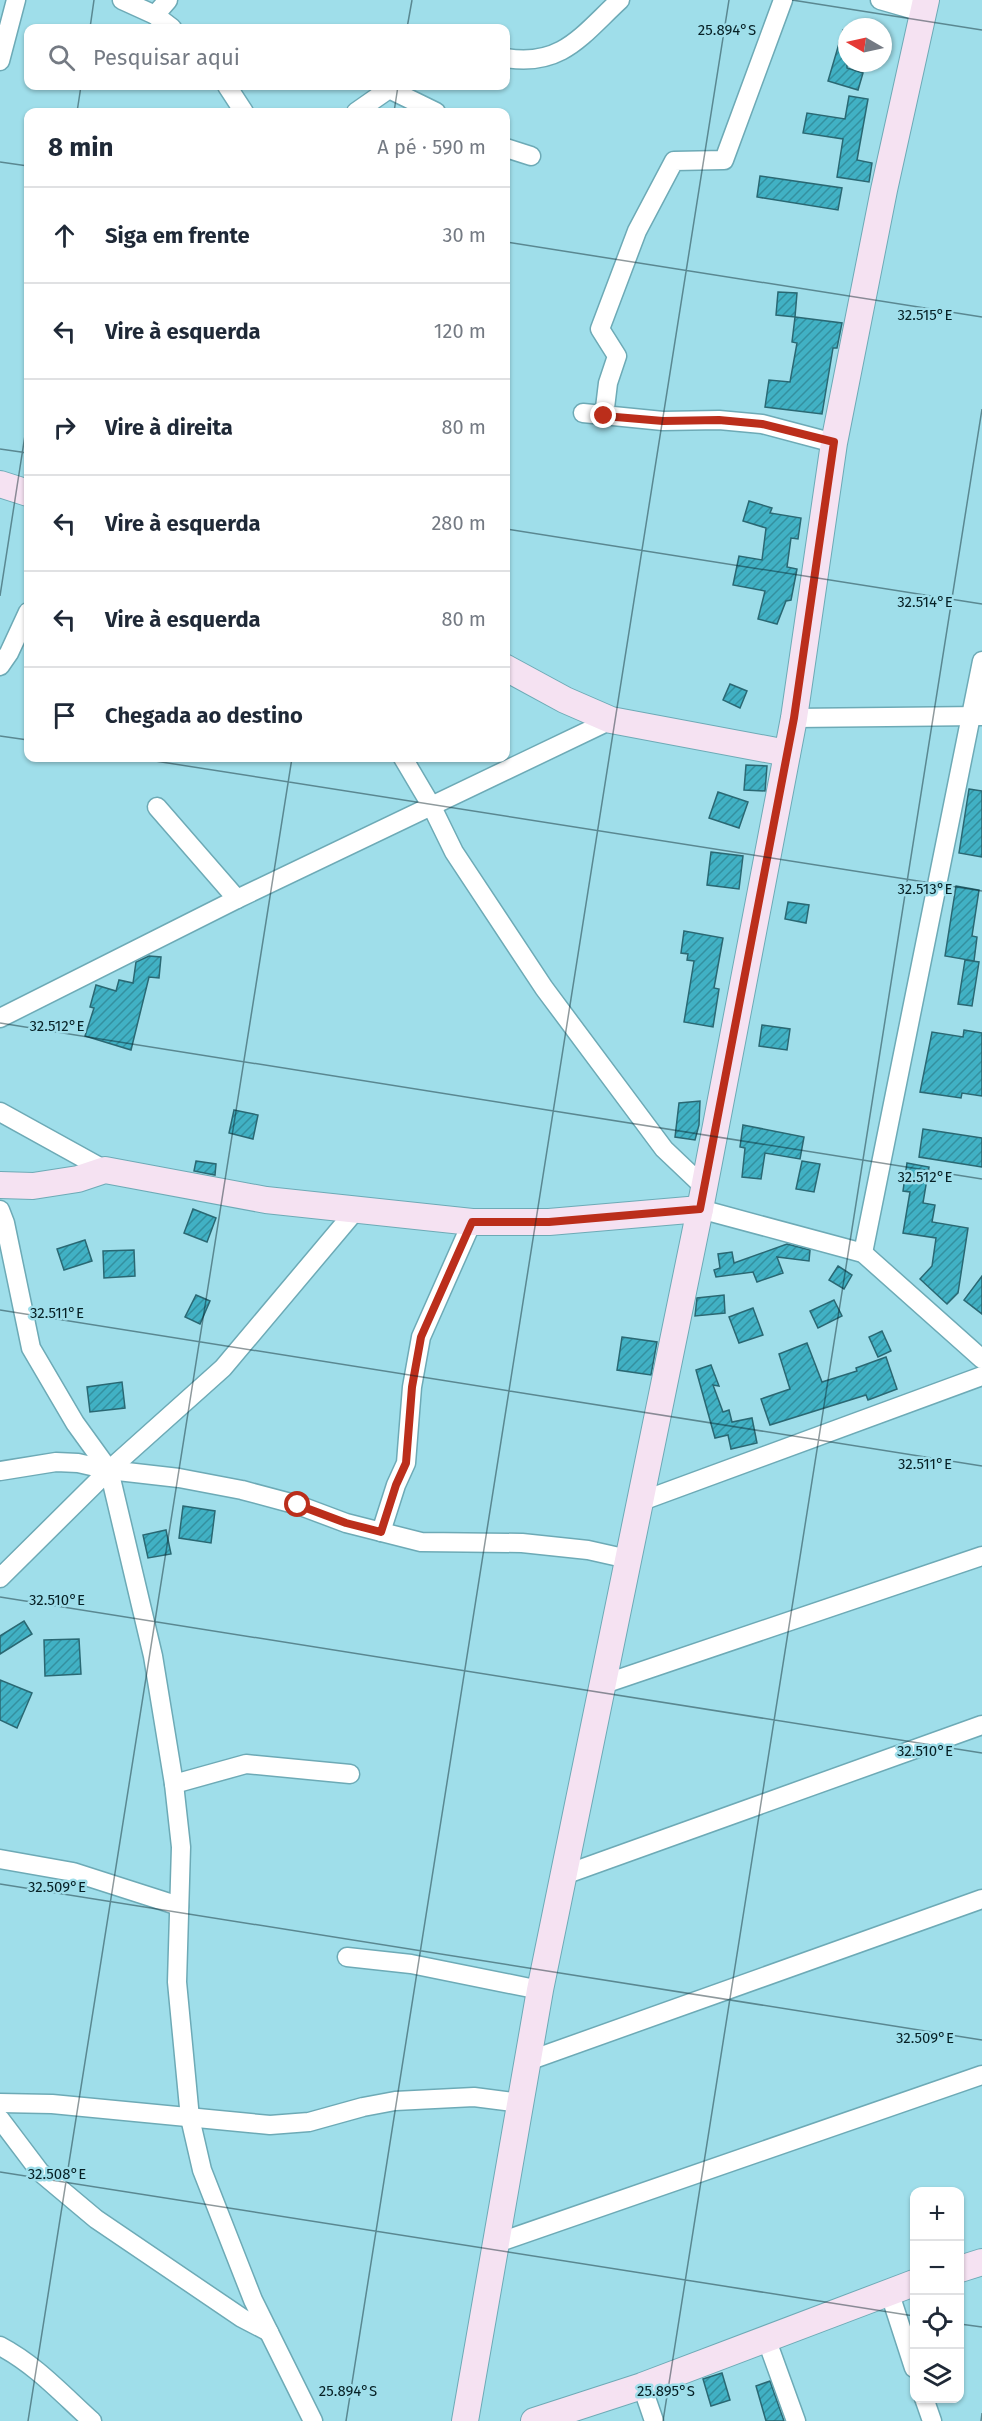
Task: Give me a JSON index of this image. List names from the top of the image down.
{
  "north": "left",
  "page": {
    "search": "Pesquisar aqui",
    "heading": ["8 min", "A pé · 590 m"],
    "list": [
      ["Siga em frente", "30 m"],
      ["Vire à esquerda", "120 m"],
      ["Vire à direita", "80 m"],
      ["Vire à esquerda", "280 m"],
      ["Vire à esquerda", "80 m"],
      "Chegada ao destino"
    ],
    "map_buttons": ["+", "−"]
  },
  "coordinates": [
    "25.894°S",
    "32.515°E",
    "32.514°E",
    "32.513°E",
    "32.512°E",
    "32.511°E",
    "32.510°E",
    "32.509°E",
    "32.508°E",
    "25.895°S"
  ]
}
